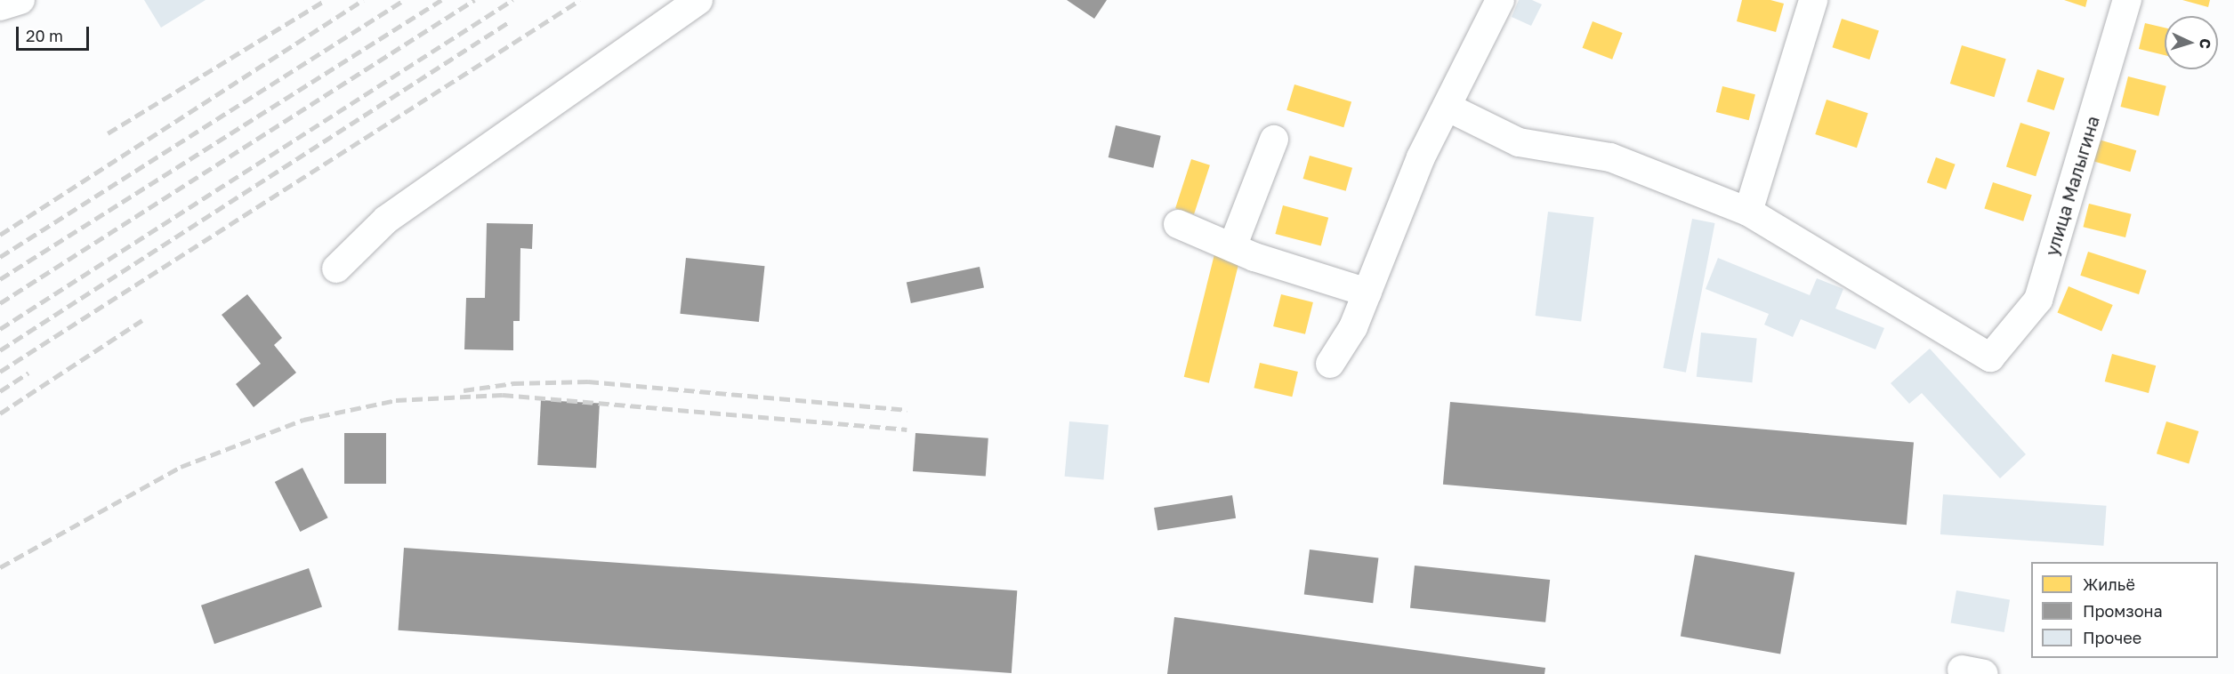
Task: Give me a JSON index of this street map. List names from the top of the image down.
{
  "streets": {
    "street": ["улица Малыгина"]
  },
  "legend": ["Жильё", "Промзона", "Прочее"],
  "scale_bar": "20 m",
  "north": "right"
}
